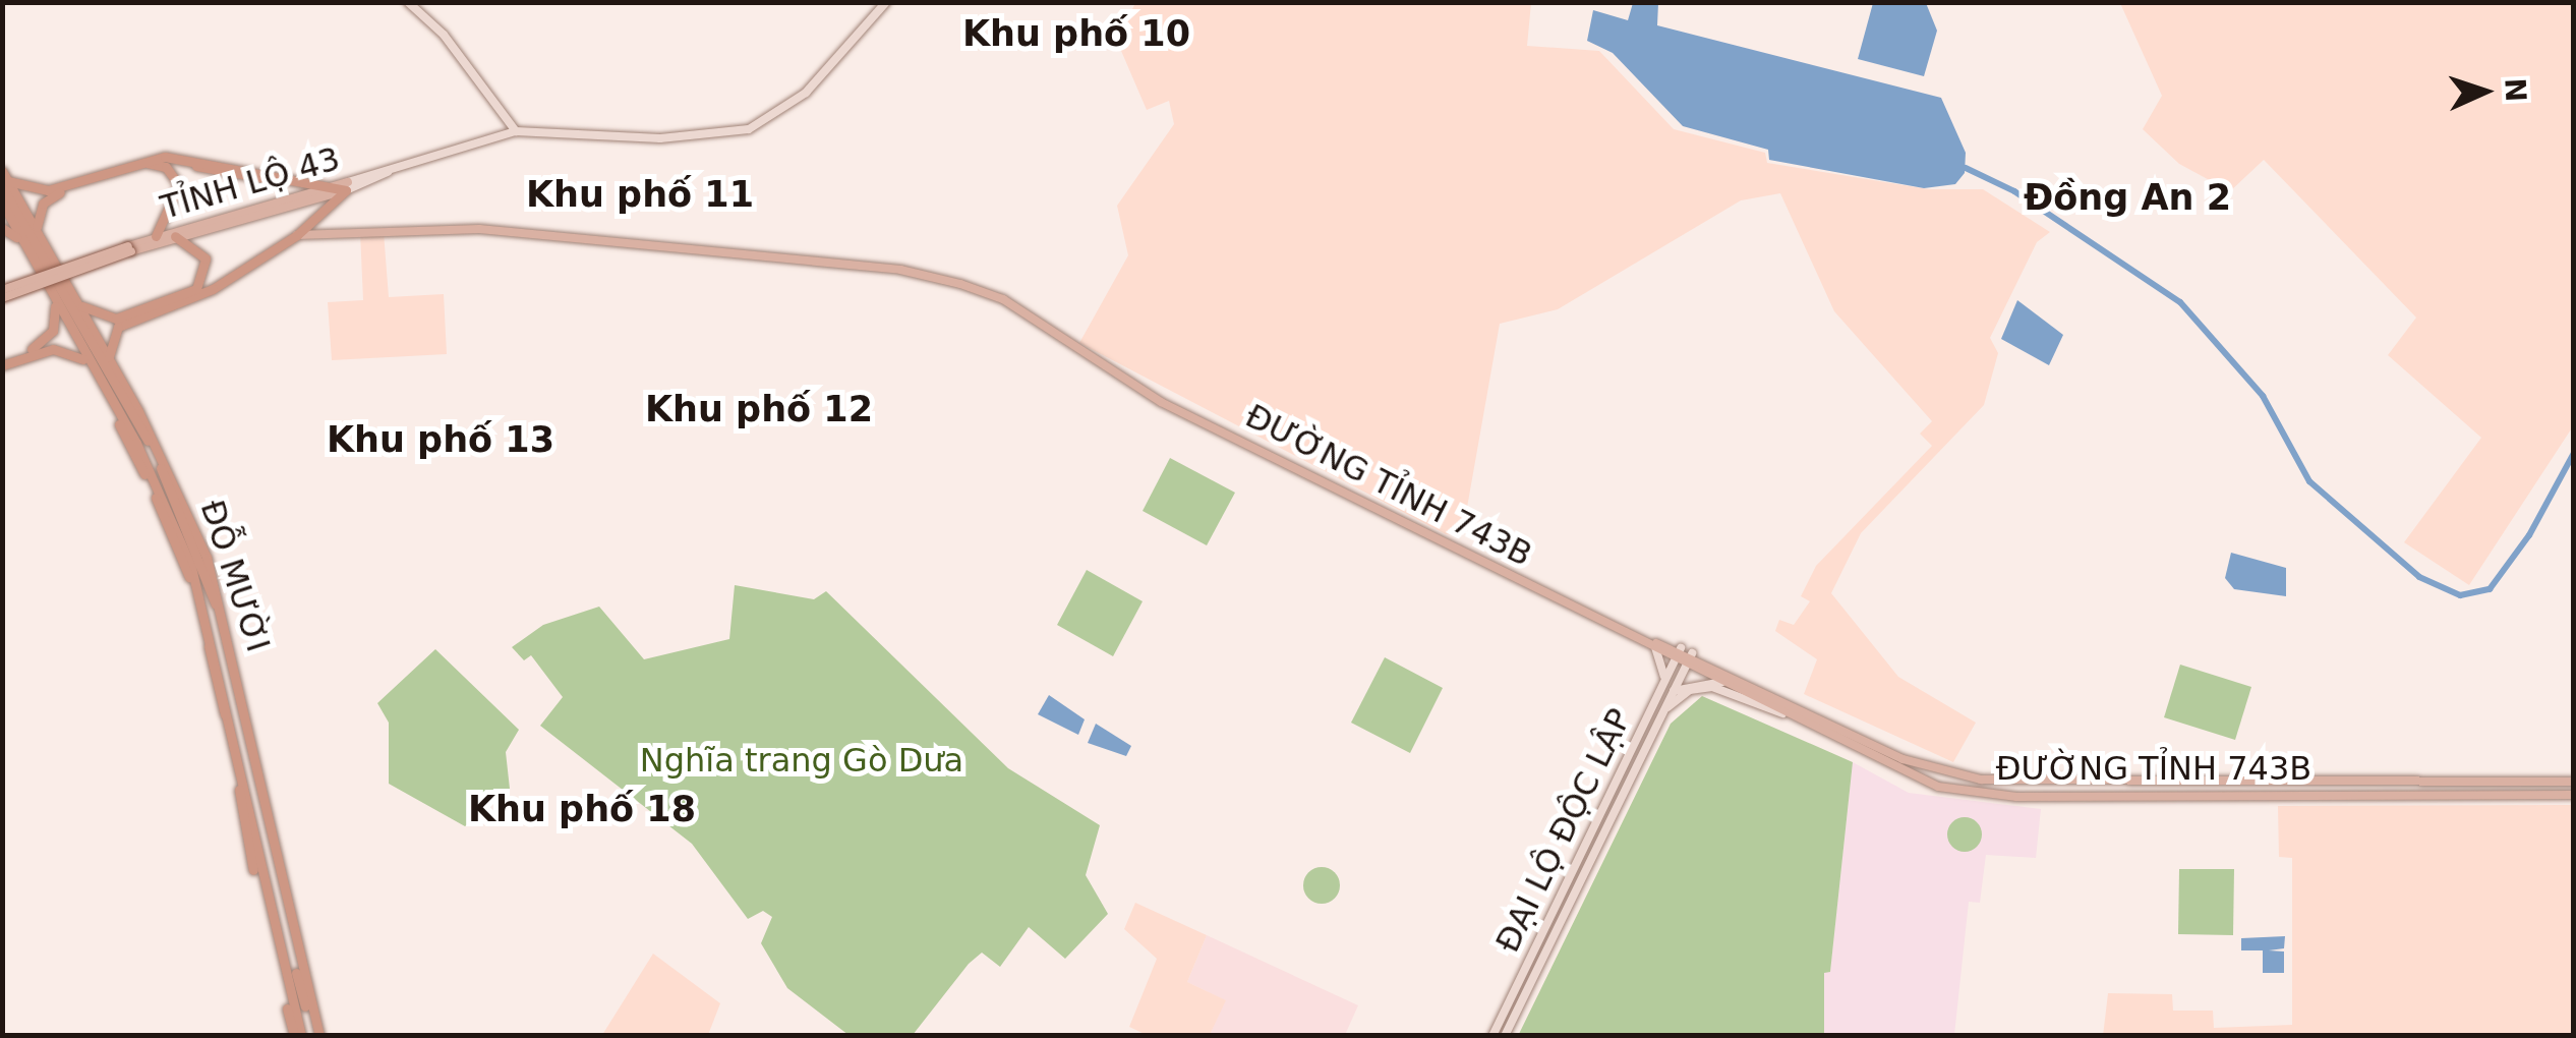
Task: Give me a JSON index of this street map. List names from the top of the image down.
{
  "streets": {
    "highway": ["ĐỖ MƯỜI"],
    "main road": ["TỈNH LỘ 43", "ĐƯỜNG TỈNH 743B", "ĐẠI LỘ ĐỘC LẬP"]
  },
  "crossings": [
    ["ĐƯỜNG TỈNH 743B", "ĐẠI LỘ ĐỘC LẬP"]
  ],
  "districts": [
    "Khu phố 10",
    "Khu phố 11",
    "Đồng An 2",
    "Khu phố 12",
    "Khu phố 13",
    "Khu phố 18"
  ],
  "parks": ["Nghĩa trang Gò Dưa"],
  "north": "right"
}
